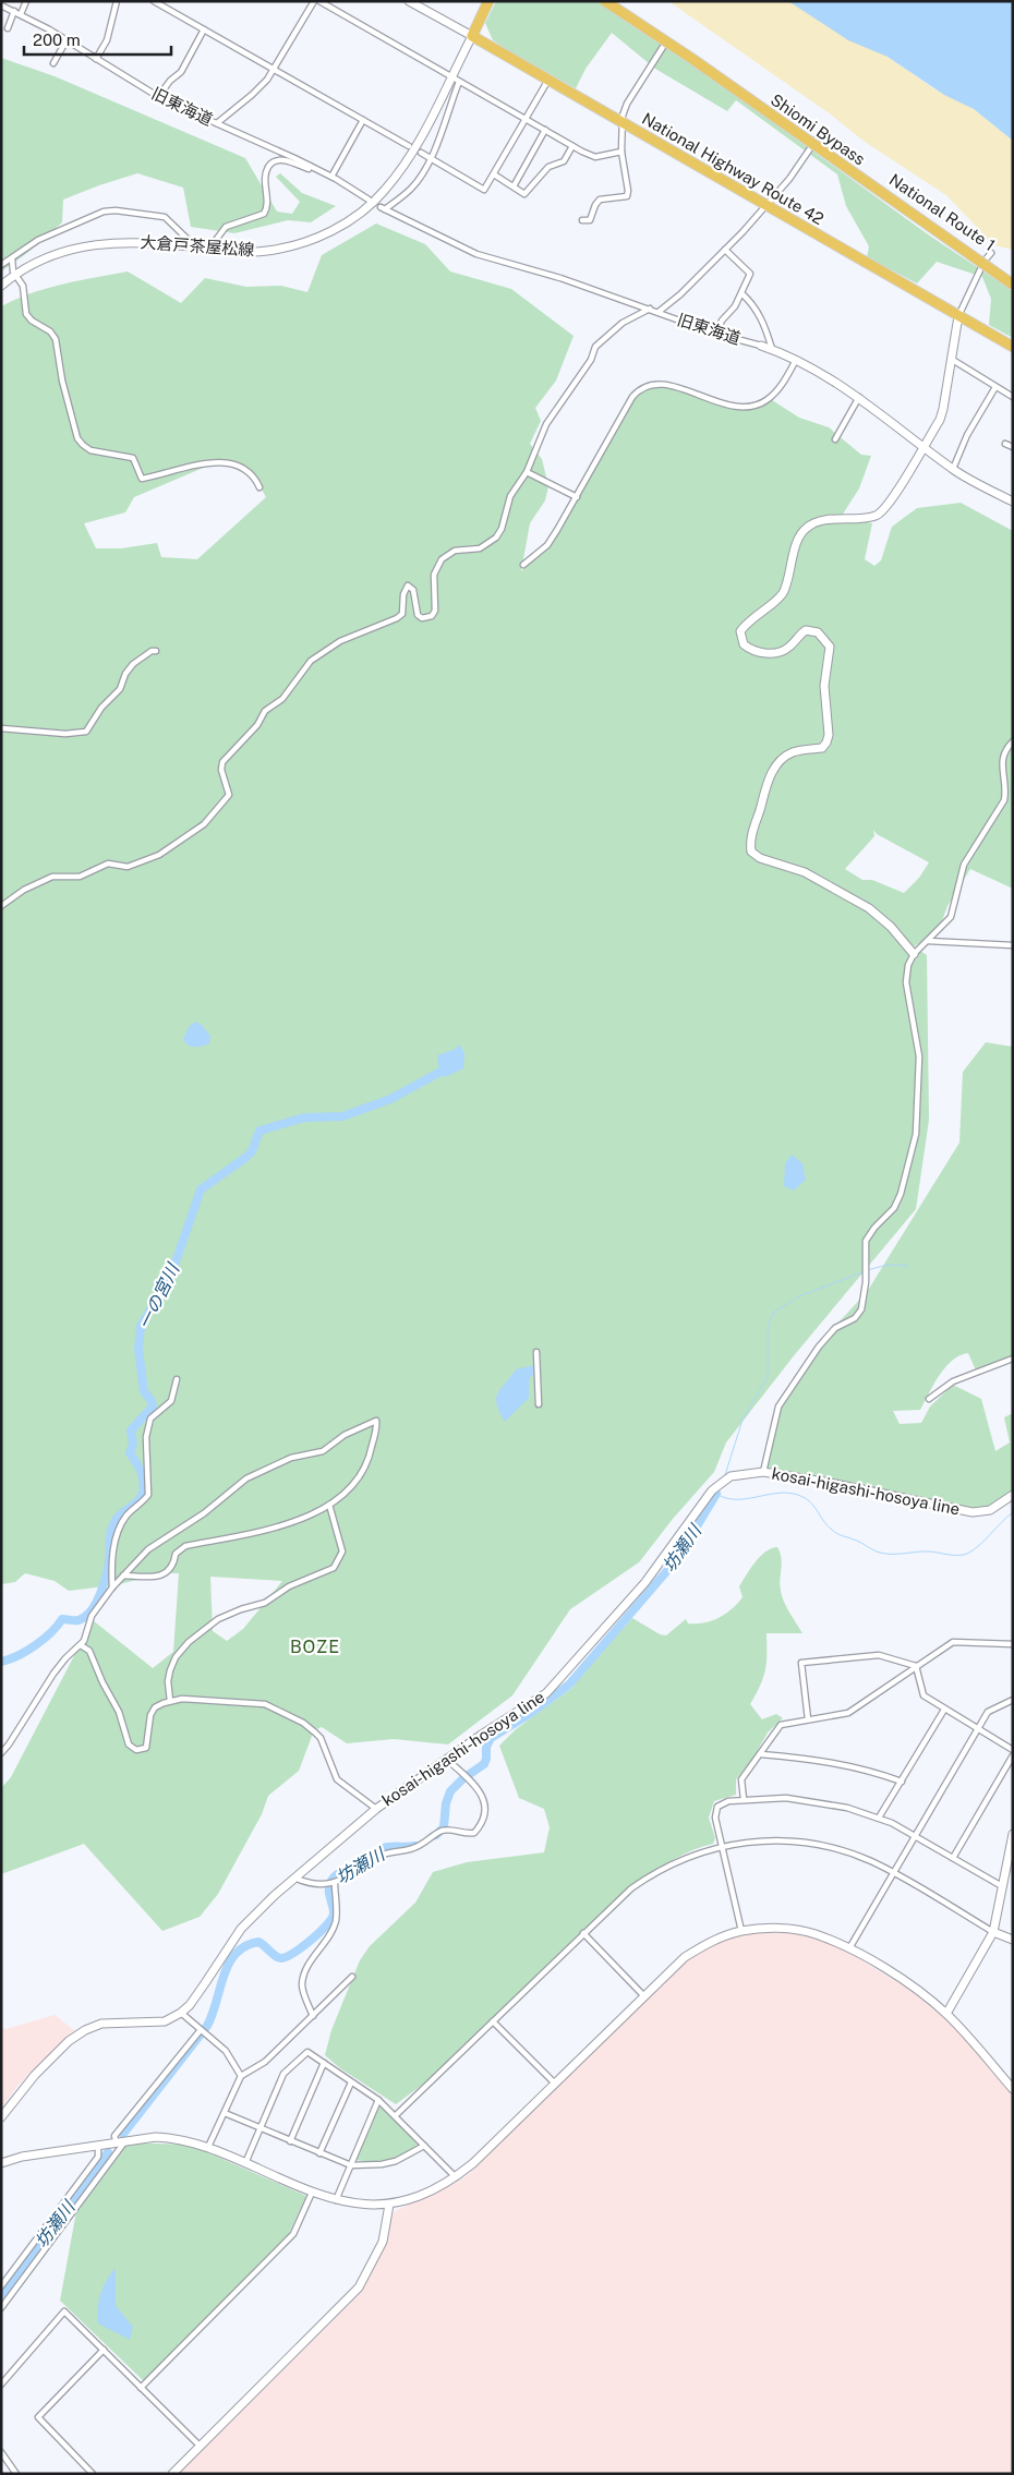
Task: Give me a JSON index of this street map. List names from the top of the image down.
{
  "streets": {
    "highway": ["Shiomi Bypass", "National Highway Route 42", "National Route 1"],
    "street": ["旧東海道", "大倉戸茶屋松線", "kosai-higashi-hosoya line"]
  },
  "crossings": [
    ["National Highway Route 42", "大倉戸茶屋松線"]
  ],
  "districts": ["BOZE"],
  "water": ["一の宮川", "坊瀬川"],
  "scale_bar": "200 m"
}
